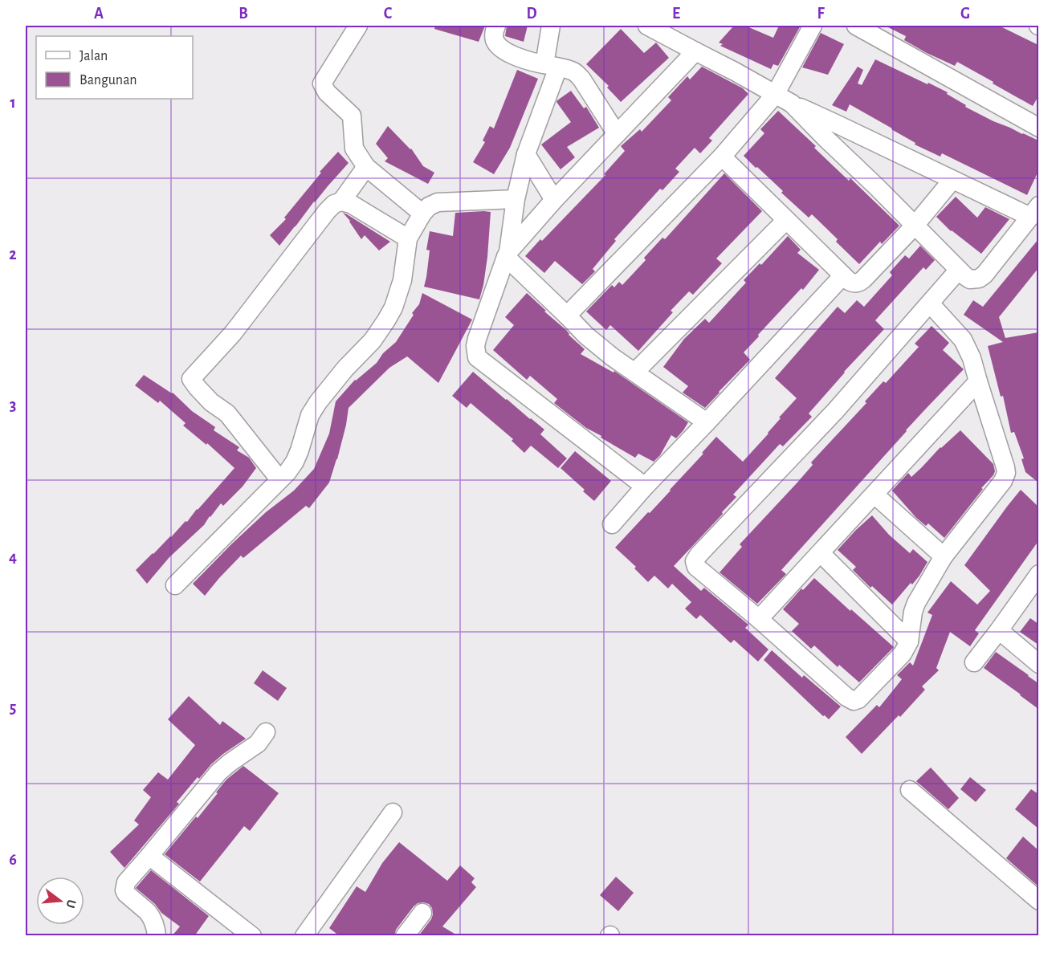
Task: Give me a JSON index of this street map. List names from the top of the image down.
{
  "legend": ["Jalan", "Bangunan"],
  "north": "right",
  "grid": {
    "columns": [
      "A",
      "B",
      "C",
      "D",
      "E",
      "F",
      "G"
    ],
    "rows": [
      "1",
      "2",
      "3",
      "4",
      "5",
      "6"
    ]
  }
}
